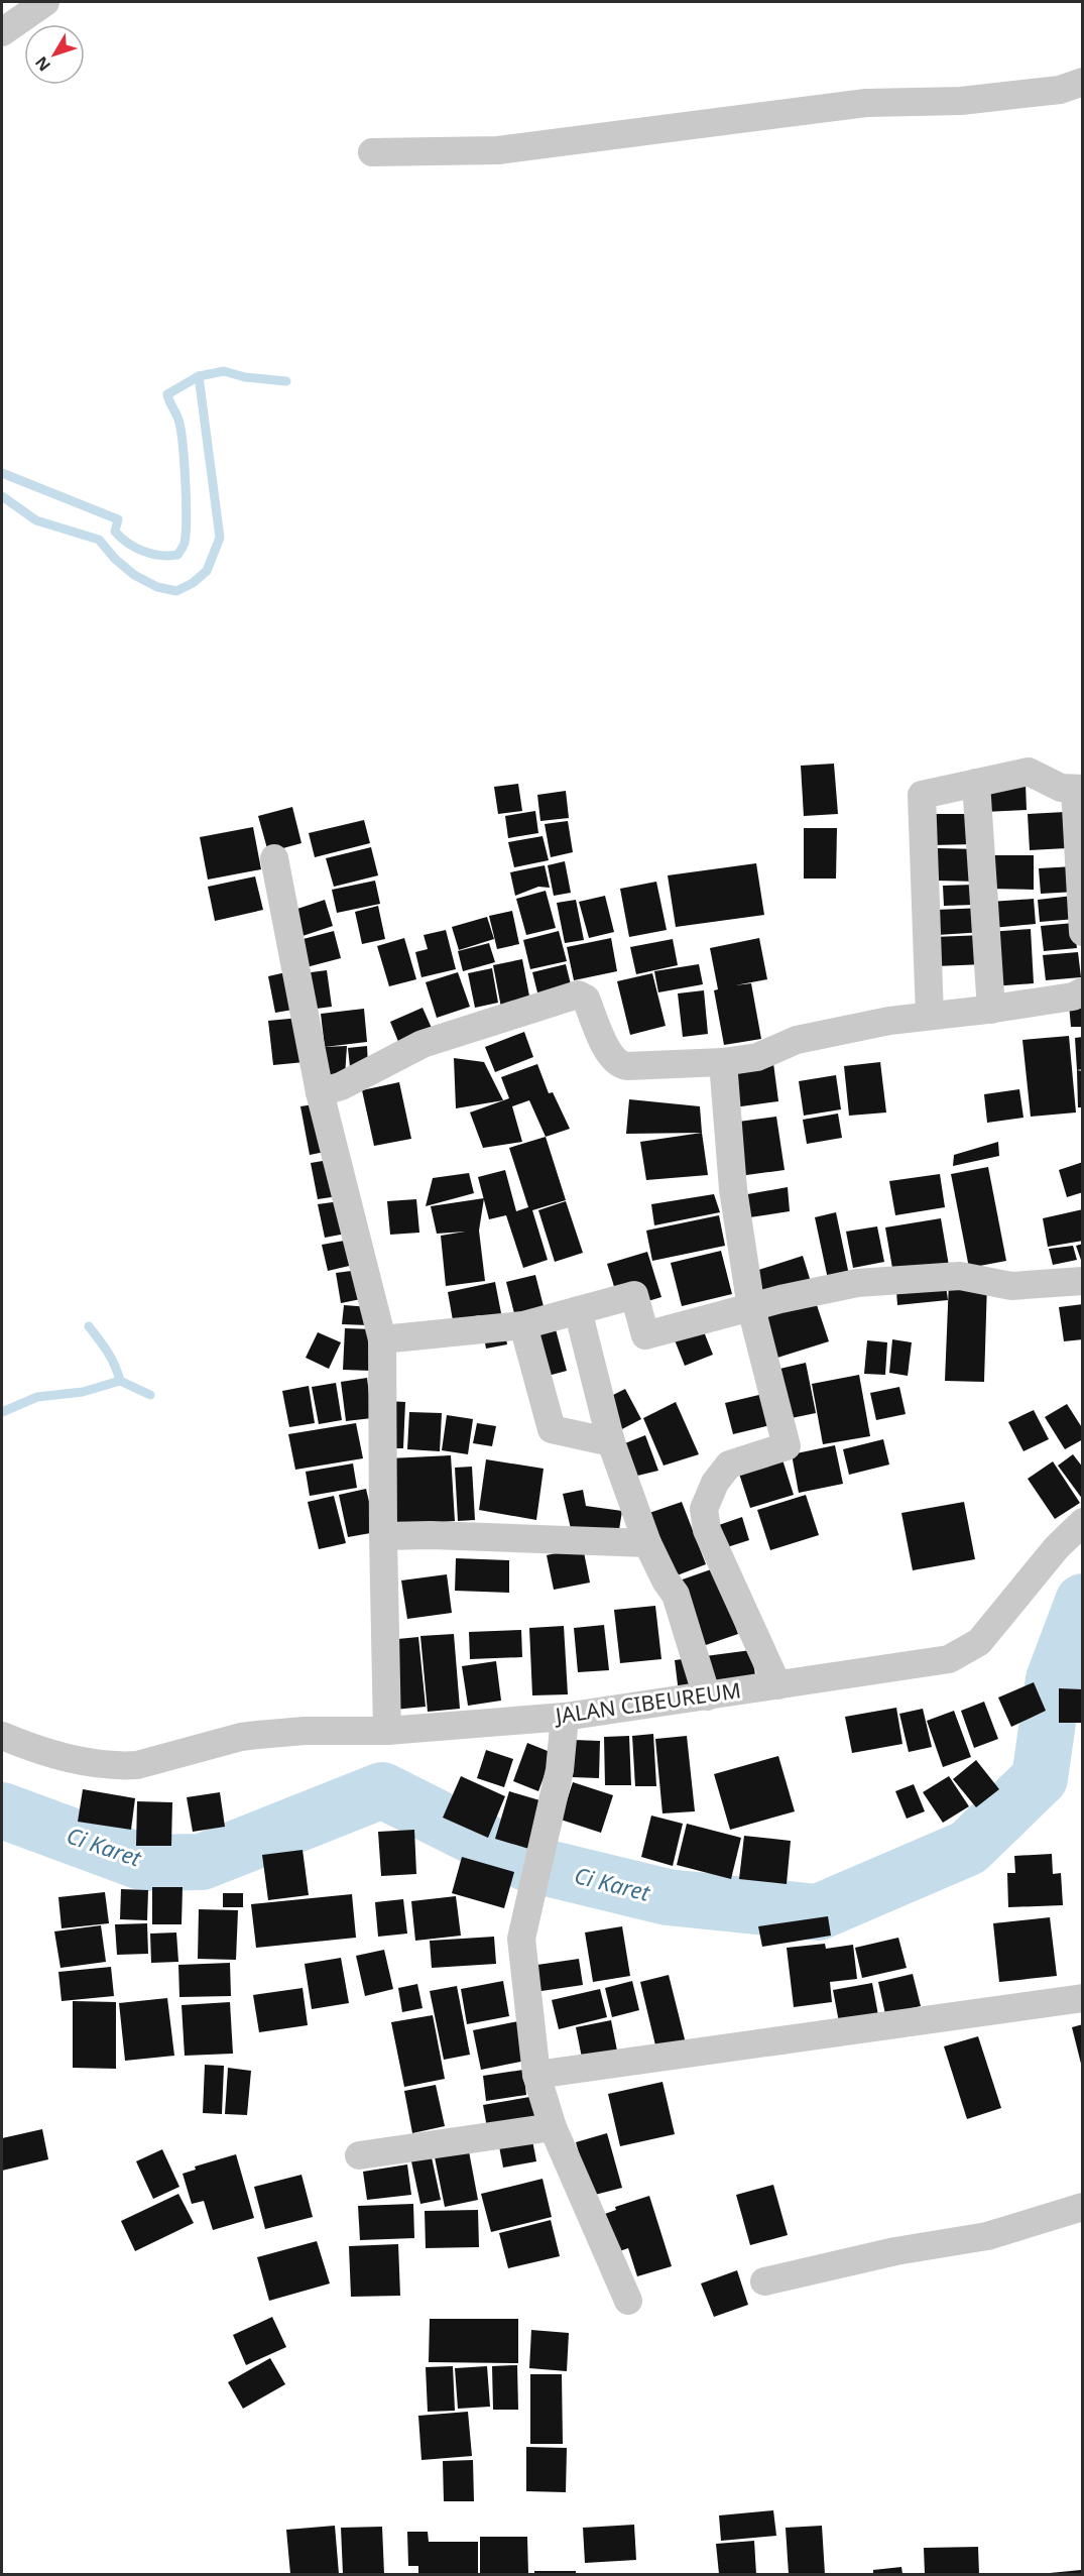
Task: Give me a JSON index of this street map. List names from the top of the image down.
{
  "streets": {
    "street": ["JALAN CIBEUREUM"]
  },
  "water": ["Ci Karet"],
  "north": "bottom left"
}
